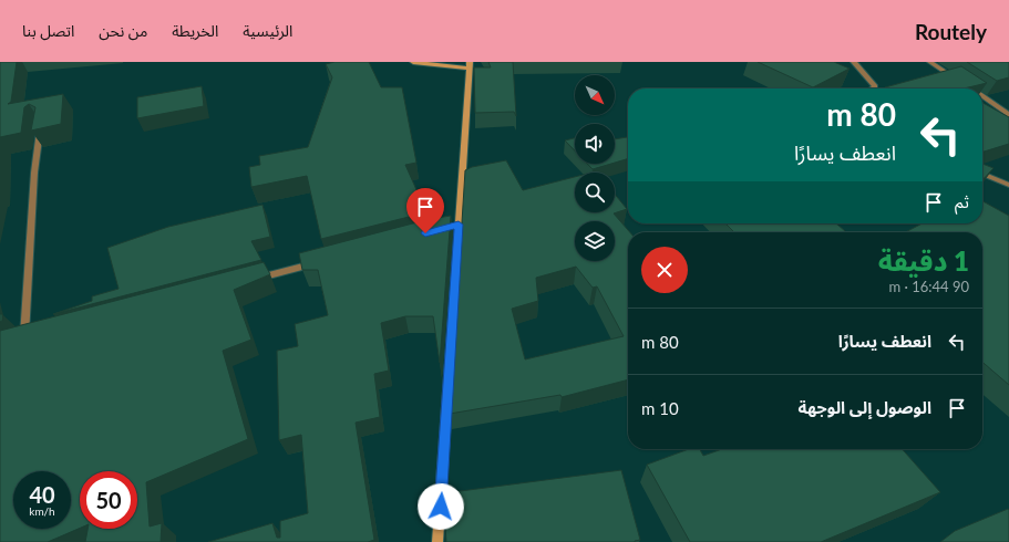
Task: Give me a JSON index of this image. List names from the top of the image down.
{
  "north": "bottom right",
  "page": {
    "header": "Routely",
    "nav": [
      "الرئيسية",
      "الخريطة",
      "من نحن",
      "اتصل بنا"
    ],
    "turn": ["80 m", "انعطف يسارًا"],
    "then": "ثم",
    "heading": ["1 دقيقة", "90 m · 16:44"],
    "list": [
      {
        "name": "انعطف يسارًا",
        "value": "80 m"
      },
      {
        "name": "الوصول إلى الوجهة",
        "value": "10 m"
      }
    ],
    "speed": "40 km/h",
    "limit": "50"
  }
}
